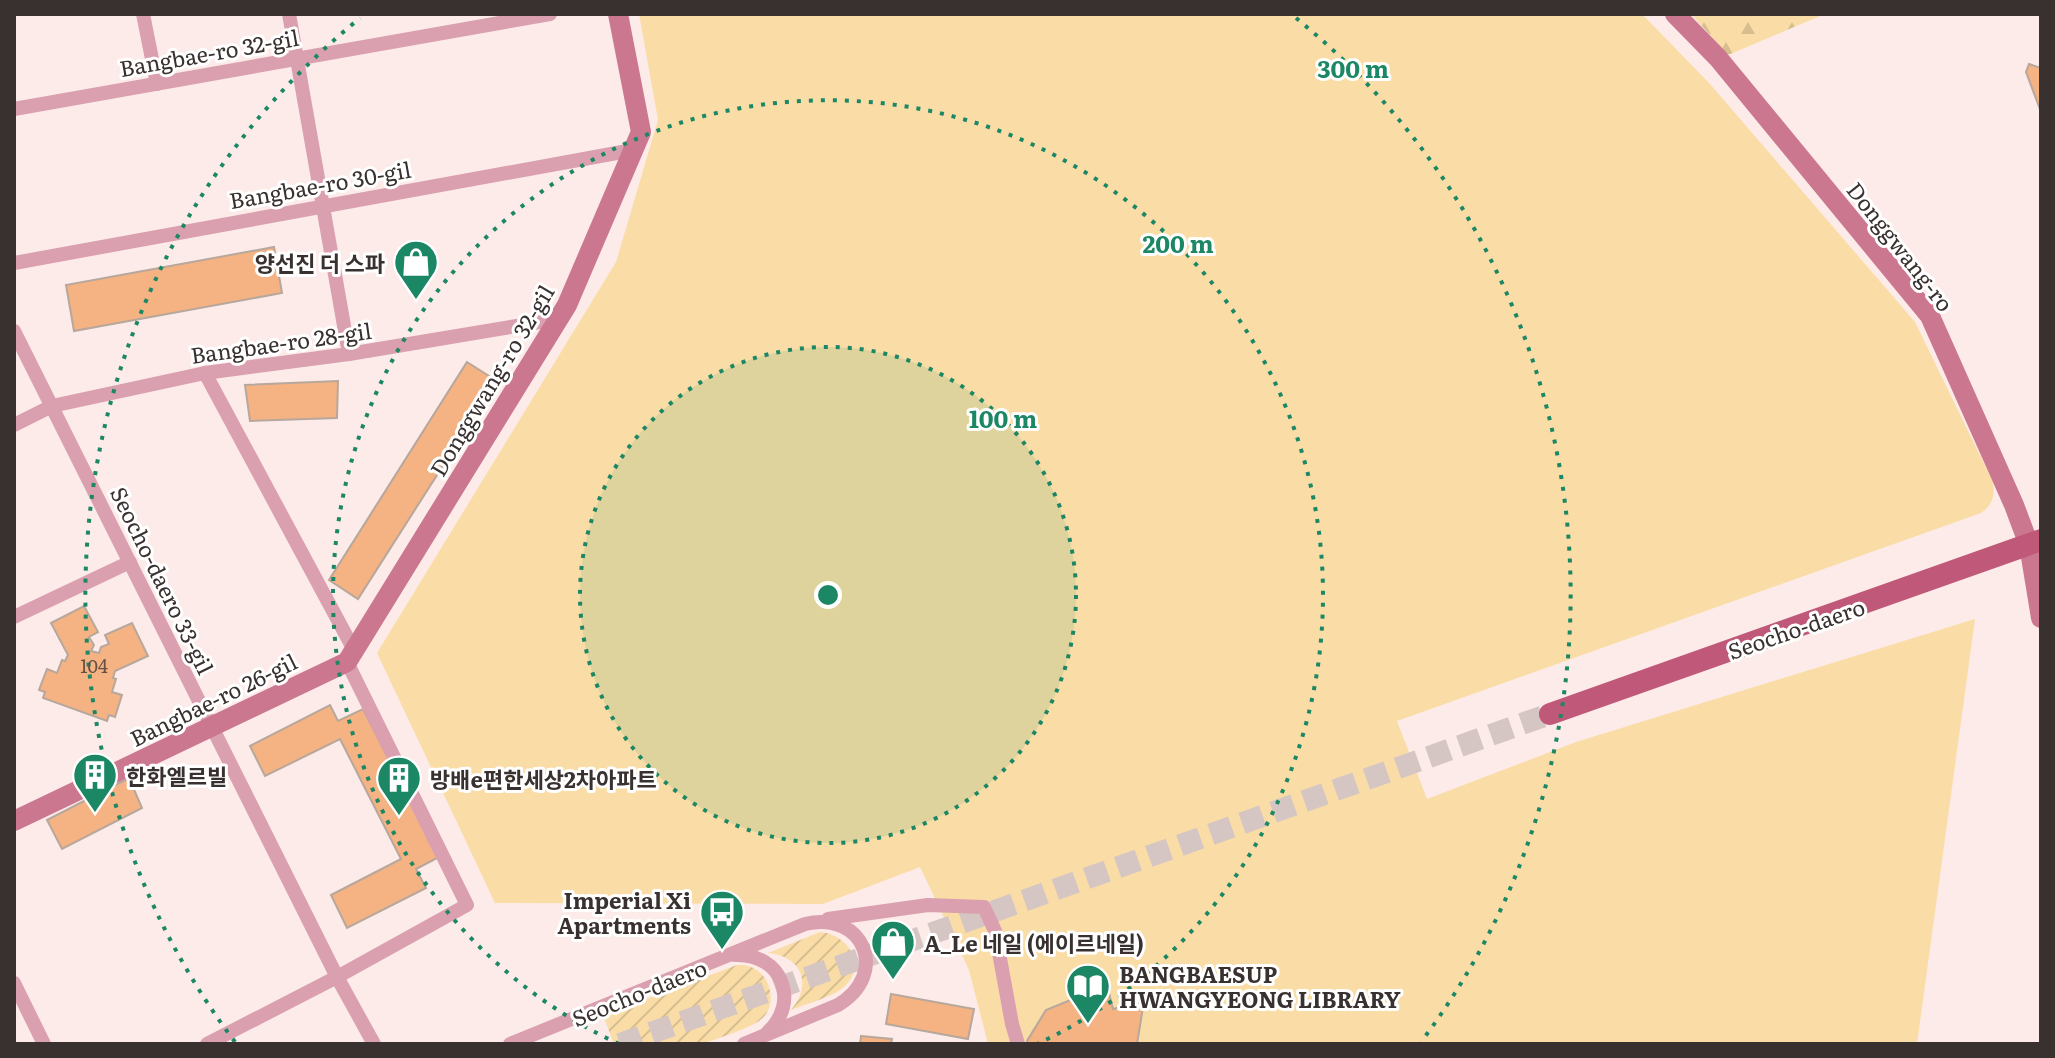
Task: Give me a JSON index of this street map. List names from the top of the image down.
{
  "streets": {
    "main road": ["Seocho-daero"],
    "street": [
      "Bangbae-ro 32-gil",
      "Bangbae-ro 30-gil",
      "Donggwang-ro",
      "Bangbae-ro 28-gil",
      "Donggwang-ro 32-gil",
      "Seocho-daero 33-gil",
      "Bangbae-ro 26-gil"
    ]
  },
  "crossings": [
    ["Bangbae-ro 30-gil", "Donggwang-ro 32-gil"],
    ["Donggwang-ro", "Seocho-daero"],
    ["Bangbae-ro 28-gil", "Donggwang-ro 32-gil"],
    ["Bangbae-ro 28-gil", "Seocho-daero 33-gil"],
    ["Donggwang-ro 32-gil", "Bangbae-ro 26-gil"],
    ["Seocho-daero 33-gil", "Bangbae-ro 26-gil"]
  ],
  "places": {
    "shop": ["양선진 더 스파", "A_Le 네일 (에이르네일)"],
    "building": ["한화엘르빌", "방배e편한세상2차아파트"],
    "bus stop": ["Imperial Xi Apartments"],
    "library": ["BANGBAESUP HWANGYEONG LIBRARY"]
  },
  "house_numbers": ["104"],
  "rings": ["300 m", "200 m", "100 m"]
}
